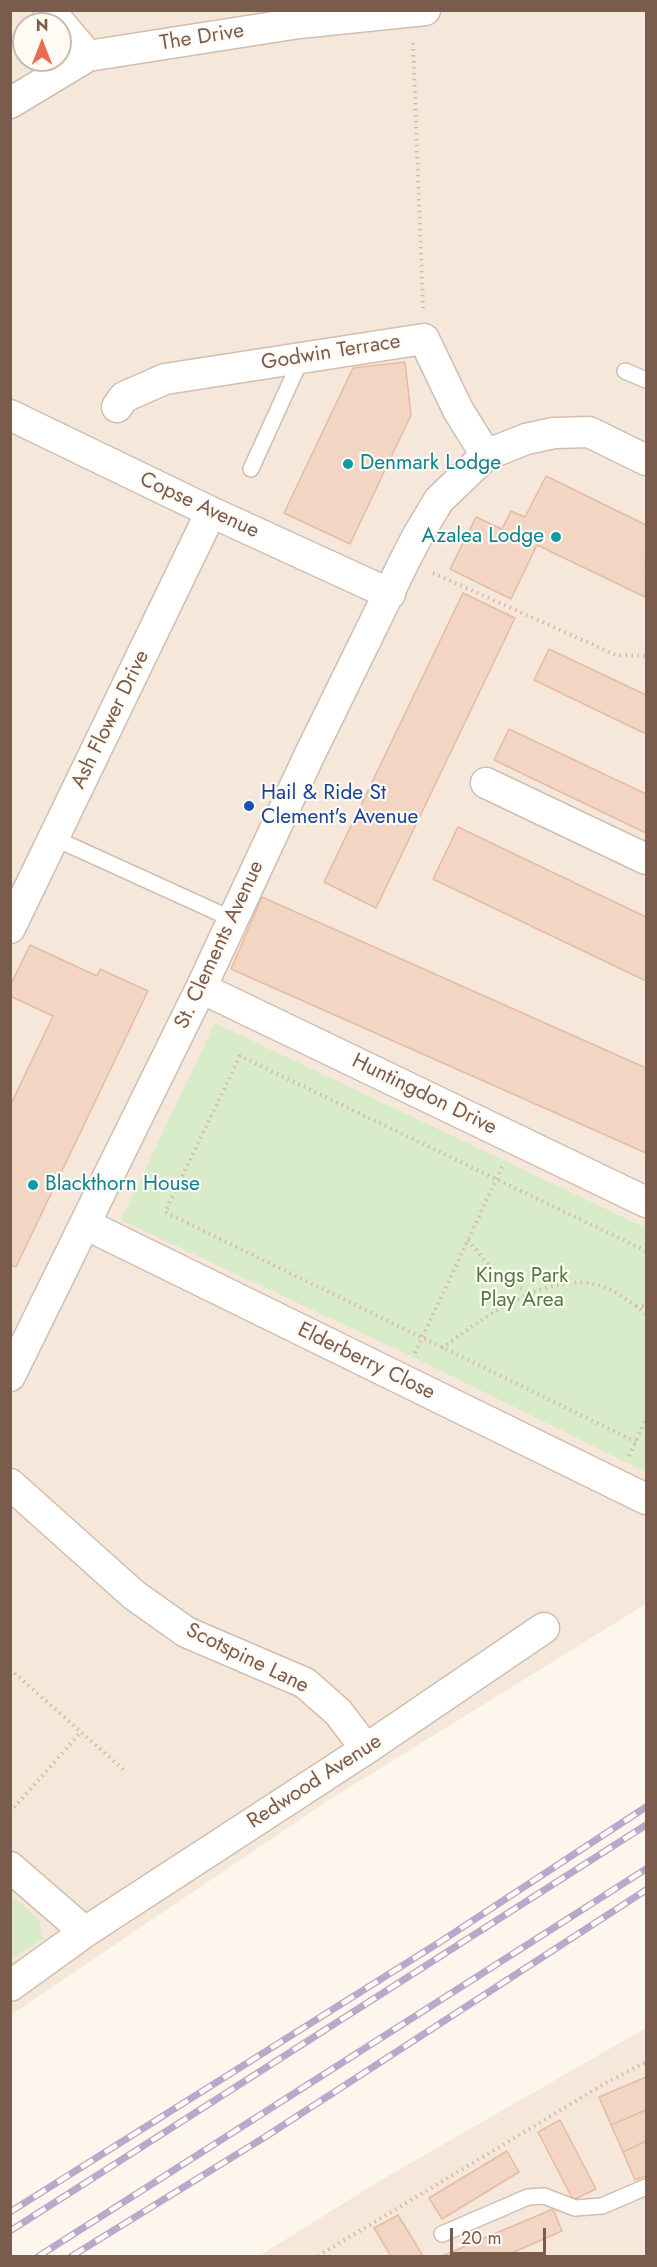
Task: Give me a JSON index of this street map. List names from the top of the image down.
{
  "streets": {
    "street": [
      "The Drive",
      "Godwin Terrace",
      "Copse Avenue",
      "Ash Flower Drive",
      "St. Clements Avenue",
      "Huntingdon Drive",
      "Elderberry Close",
      "Scotspine Lane",
      "Redwood Avenue"
    ]
  },
  "crossings": [
    ["Godwin Terrace", "St. Clements Avenue"],
    ["Copse Avenue", "Ash Flower Drive"],
    ["Copse Avenue", "St. Clements Avenue"],
    ["St. Clements Avenue", "Huntingdon Drive"],
    ["St. Clements Avenue", "Elderberry Close"],
    ["Scotspine Lane", "Redwood Avenue"]
  ],
  "parks": ["Kings Park Play Area"],
  "places": [
    "Denmark Lodge",
    "Azalea Lodge",
    "Hail & Ride St Clement's Avenue",
    "Blackthorn House"
  ],
  "scale_bar": "20 m",
  "north": "top"
}
